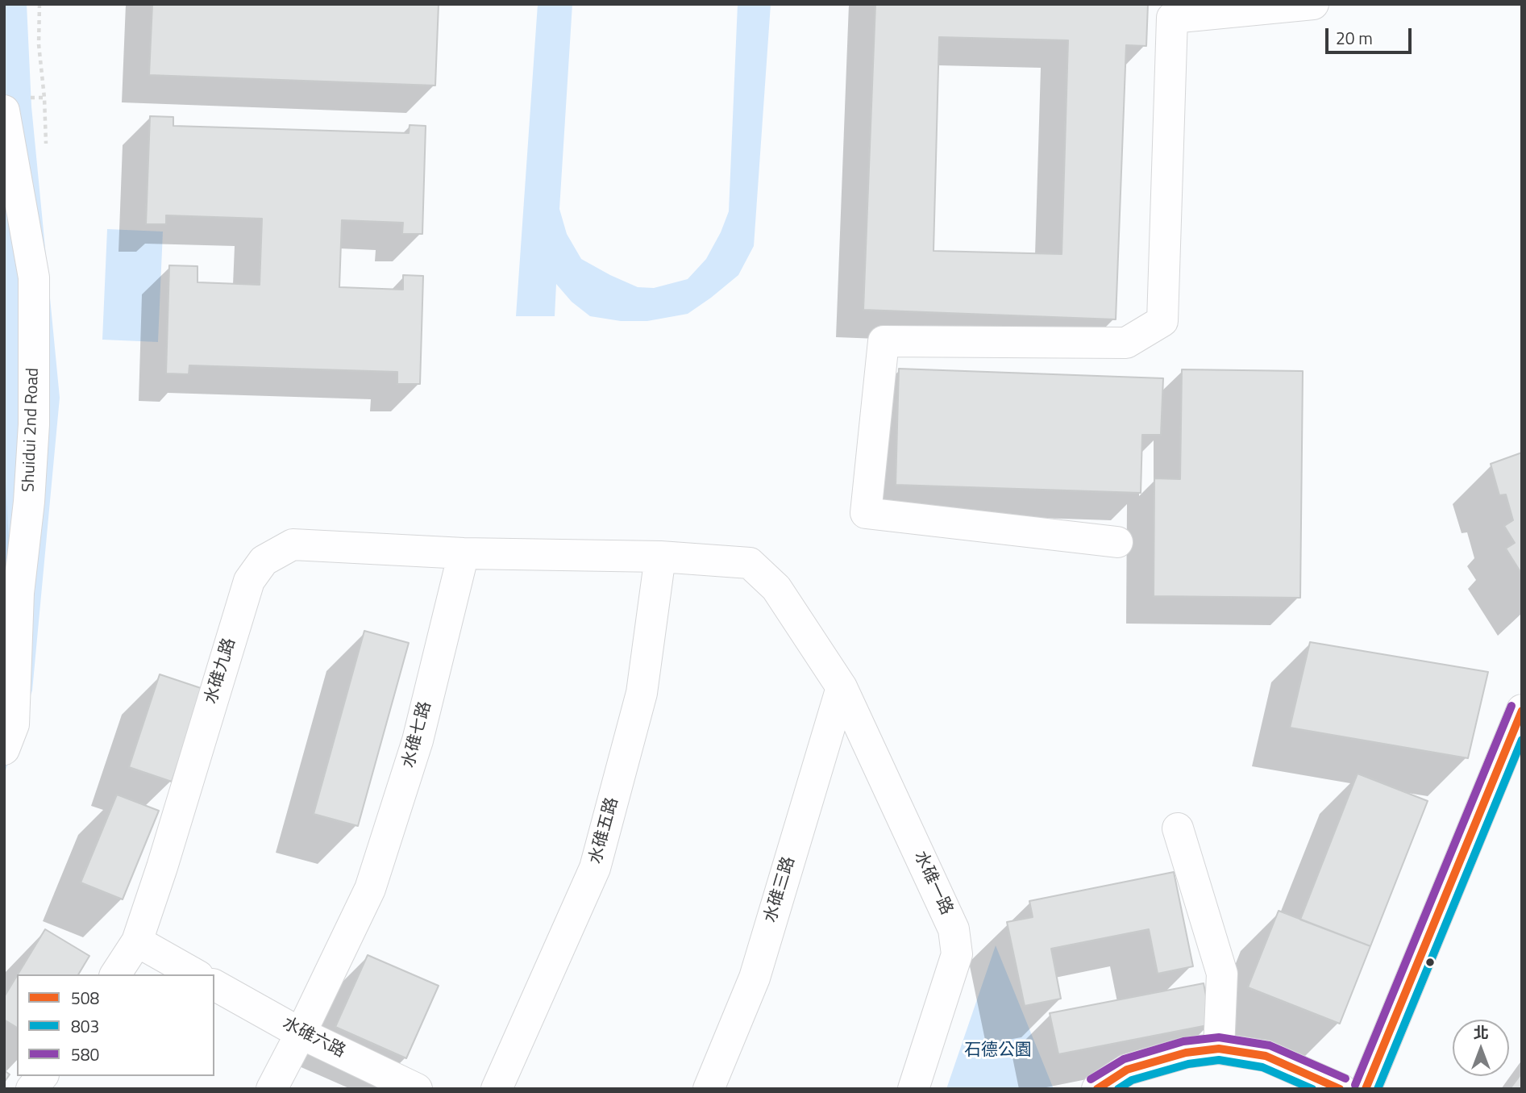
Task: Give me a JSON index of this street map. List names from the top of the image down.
{
  "streets": {
    "street": [
      "Shuidui 2nd Road",
      "水碓九路",
      "水碓七路",
      "水碓五路",
      "水碓一路",
      "水碓三路",
      "水碓六路"
    ]
  },
  "crossings": [
    ["水碓九路", "水碓七路"],
    ["水碓七路", "水碓六路"],
    ["水碓五路", "水碓一路"],
    ["水碓一路", "水碓三路"]
  ],
  "parks": ["石德公園"],
  "lines": ["transit line 580", "transit line 508", "transit line 803"],
  "legend": ["508", "803", "580"],
  "scale_bar": "20 m",
  "north": "top"
}
